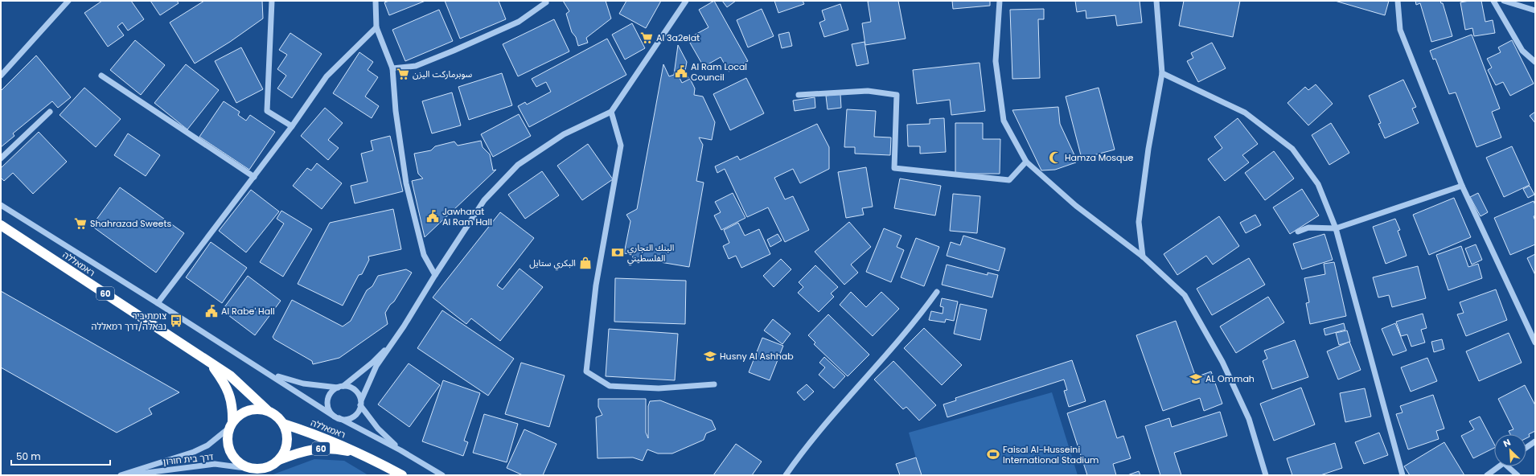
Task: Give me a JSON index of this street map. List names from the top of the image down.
{
  "streets": {
    "highway": ["ראמאללה", "60"],
    "street": ["דרך בית חורון"]
  },
  "crossings": [
    ["ראמאללה", "60"],
    ["ראמאללה", "דרך בית חורון"],
    ["60", "דרך בית חורון"]
  ],
  "places": {
    "supermarket": ["Al 3a2elat", "سوبرماركت اليزن", "Shahrazad Sweets"],
    "public building": ["Al Ram Local Council", "Jawharat Al Ram Hall", "Al Rabe' Hall"],
    "mosque": ["Hamza Mosque"],
    "bank": ["البنك التجاري الفلسطيني"],
    "shop": ["البكري ستايل"],
    "bus stop": ["צומת ביר נבאלה/דרך רמאללה"],
    "school or university": ["Husny Al Ashhab", "AL Ommah"],
    "sports": ["Faisal Al-Husseini International Stadium"]
  },
  "scale_bar": "50 m",
  "north": "top left"
}
